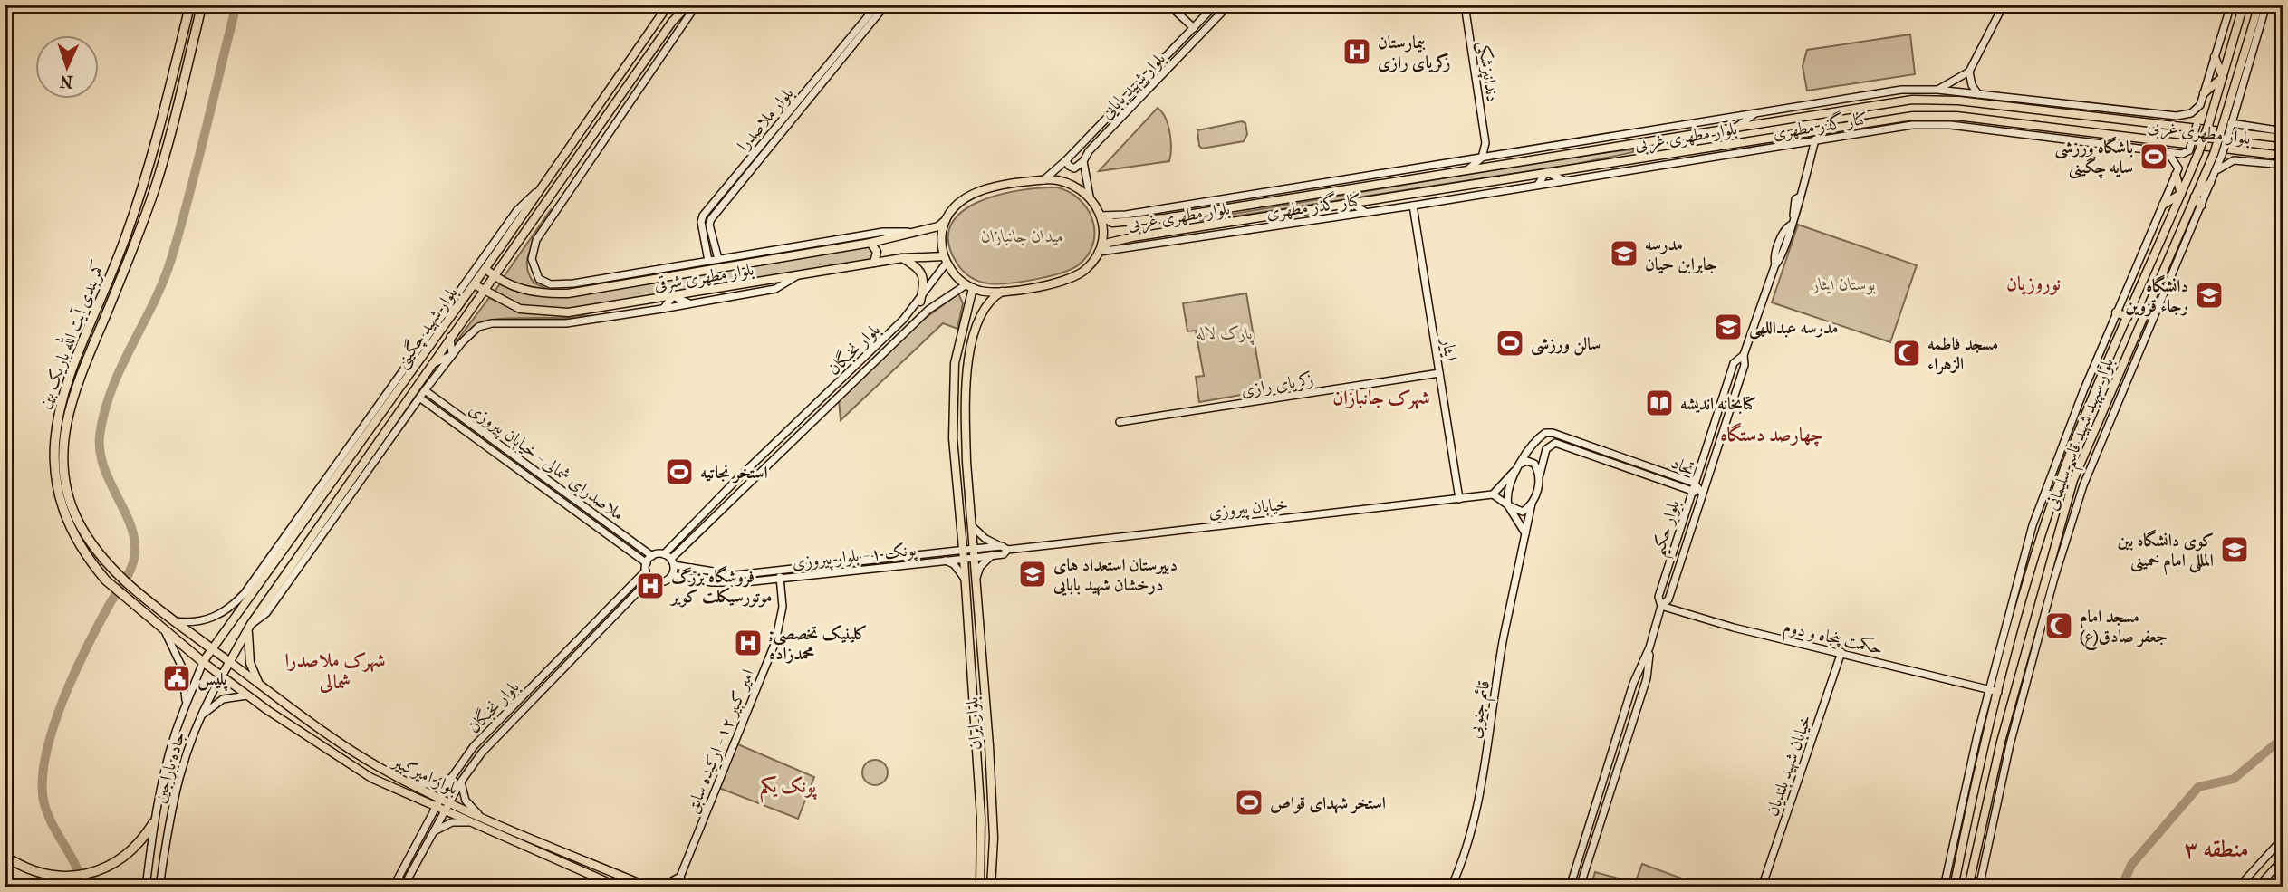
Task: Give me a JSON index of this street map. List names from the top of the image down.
{
  "streets": {
    "highway": ["کمربندی آیت الله باریک بین"],
    "main road": [
      "بلوار مطهری غربی",
      "بلوار مطهری شرقی",
      "بلوار شهید چگینی",
      "بلوار سپهبد شهید قاسم سلیمانی",
      "بلوار ایران",
      "جاده باراجین",
      "بلوار امیرکبیر"
    ],
    "street": [
      "دندانپزشکی",
      "بلوار شهید بابایی",
      "بلوار ملاصدرا",
      "کنار گذر مطهری",
      "بلوار نخبگان",
      "ایثار",
      "زکریای رازی",
      "ملاصدرای شمالی - خیابان پیروزی",
      "اتحاد",
      "خیابان پیروزی",
      "بلوار حکیم",
      "پونک ۱ - بلوار پیروزی",
      "حکمت پنجاه و دوم",
      "قائم جنوبی",
      "امیر کبیر ۱۲ - ارکیده سابق",
      "خیابان شهید بلندیان"
    ]
  },
  "crossings": [
    ["دندانپزشکی", "کنار گذر مطهری"],
    ["بلوار شهید بابایی", "کنار گذر مطهری"],
    ["بلوار شهید بابایی", "بلوار مطهری غربی"],
    ["بلوار شهید بابایی", "بلوار مطهری شرقی"],
    ["بلوار شهید بابایی", "بلوار نخبگان"],
    ["بلوار شهید بابایی", "بلوار ایران"],
    ["کنار گذر مطهری", "بلوار مطهری غربی"],
    ["کنار گذر مطهری", "بلوار مطهری شرقی"],
    ["کنار گذر مطهری", "بلوار نخبگان"],
    ["کنار گذر مطهری", "ایثار"],
    ["کنار گذر مطهری", "بلوار حکیم"],
    ["کنار گذر مطهری", "بلوار ایران"],
    ["بلوار مطهری غربی", "بلوار مطهری شرقی"],
    ["بلوار مطهری غربی", "بلوار نخبگان"],
    ["بلوار مطهری غربی", "بلوار ایران"],
    ["بلوار مطهری شرقی", "بلوار شهید چگینی"],
    ["بلوار مطهری شرقی", "بلوار نخبگان"],
    ["بلوار مطهری شرقی", "بلوار ایران"],
    ["بلوار شهید چگینی", "کمربندی آیت الله باریک بین"],
    ["بلوار شهید چگینی", "جاده باراجین"],
    ["بلوار شهید چگینی", "بلوار امیرکبیر"],
    ["کمربندی آیت الله باریک بین", "جاده باراجین"],
    ["کمربندی آیت الله باریک بین", "بلوار امیرکبیر"],
    ["بلوار نخبگان", "ملاصدرای شمالی - خیابان پیروزی"],
    ["بلوار نخبگان", "پونک ۱ - بلوار پیروزی"],
    ["بلوار نخبگان", "بلوار ایران"],
    ["بلوار نخبگان", "بلوار امیرکبیر"],
    ["ایثار", "زکریای رازی"],
    ["ایثار", "خیابان پیروزی"],
    ["بلوار سپهبد شهید قاسم سلیمانی", "حکمت پنجاه و دوم"],
    ["ملاصدرای شمالی - خیابان پیروزی", "پونک ۱ - بلوار پیروزی"],
    ["اتحاد", "بلوار حکیم"],
    ["اتحاد", "قائم جنوبی"],
    ["خیابان پیروزی", "پونک ۱ - بلوار پیروزی"],
    ["خیابان پیروزی", "بلوار ایران"],
    ["بلوار حکیم", "حکمت پنجاه و دوم"],
    ["پونک ۱ - بلوار پیروزی", "بلوار ایران"],
    ["پونک ۱ - بلوار پیروزی", "امیر کبیر ۱۲ - ارکیده سابق"],
    ["حکمت پنجاه و دوم", "خیابان شهید بلندیان"],
    ["جاده باراجین", "بلوار امیرکبیر"]
  ],
  "districts": [
    "نوروزیان",
    "شهرک جانبازان",
    "چهارصد دستگاه",
    "شهرک ملاصدرا شمالی",
    "پونک یکم",
    "منطقه ۳"
  ],
  "parks": ["میدان جانبازان", "بوستان ایثار", "پارک لاله"],
  "places": {
    "hospital": ["بیمارستان زکریای رازی", "فروشگاه بزرگ موتورسیکلت کویر", ";کلینیک تخصصی محمدزاده"],
    "sports": [
      "باشگاه ورزشى سايه چگينى",
      "سالن ورزشی",
      "استخر نجاتیه",
      "استخر شهدای قواص"
    ],
    "school or university": [
      "مدرسه جابرابن حیان",
      "دانشگاه رجاء قزوین",
      "مدرسه عبداللهی",
      "کوی دانشگاه بین المللی امام خمینی",
      "دبیرستان استعداد های درخشان شهید بابایی"
    ],
    "mosque": ["مسجد فاطمه الزهراء", "مسجد امام جعفر صادق(ع)"],
    "library": ["کتابخانه اندیشه"],
    "public building": ["پلیس"]
  },
  "north": "bottom"
}
